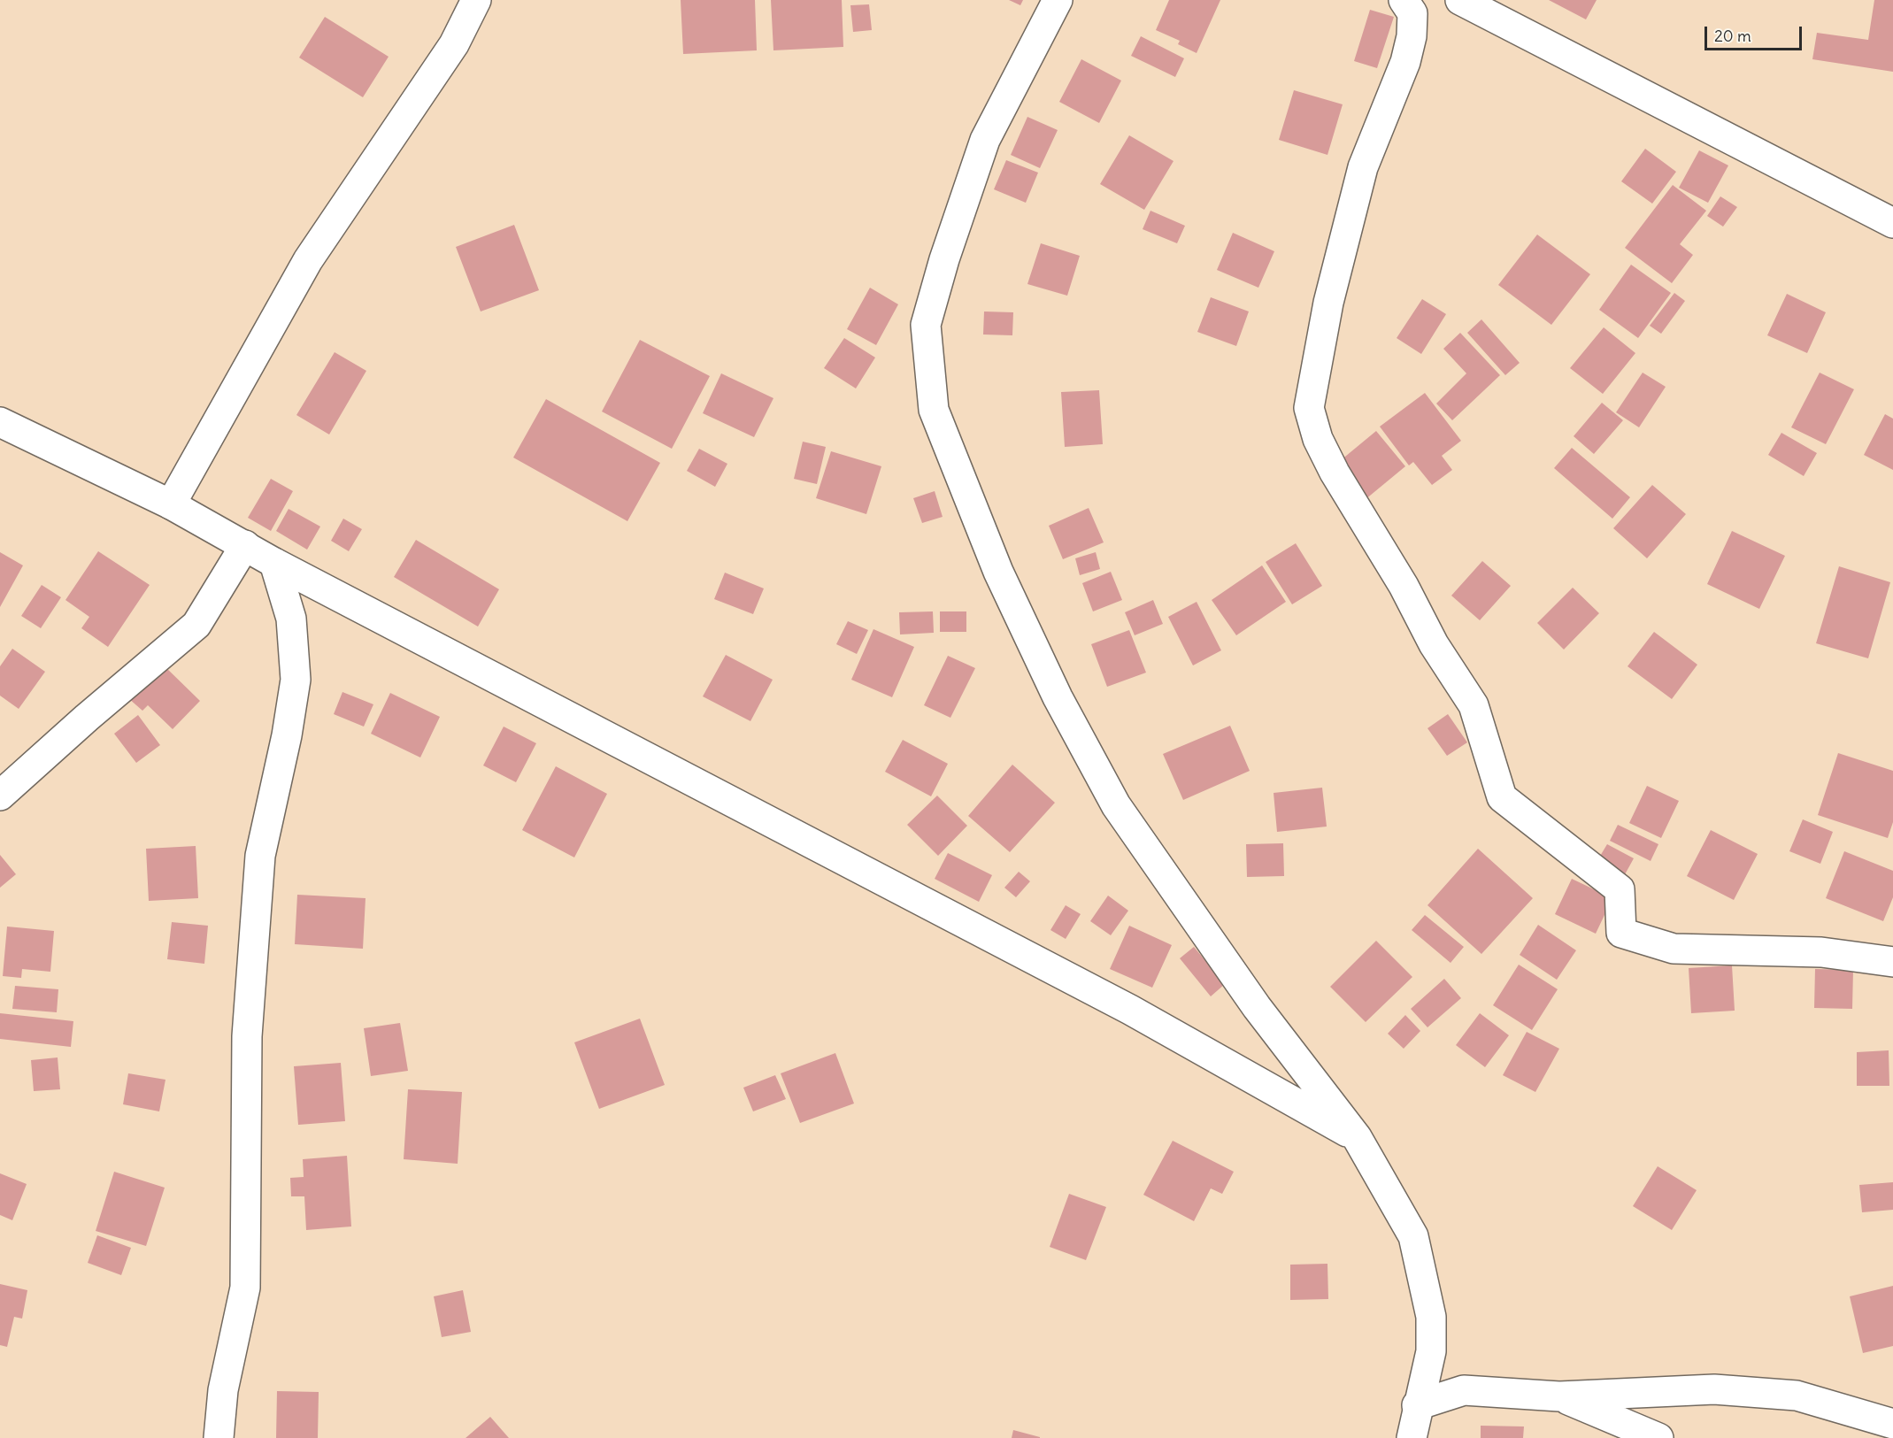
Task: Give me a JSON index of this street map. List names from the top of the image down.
{
  "scale_bar": "20 m"
}
